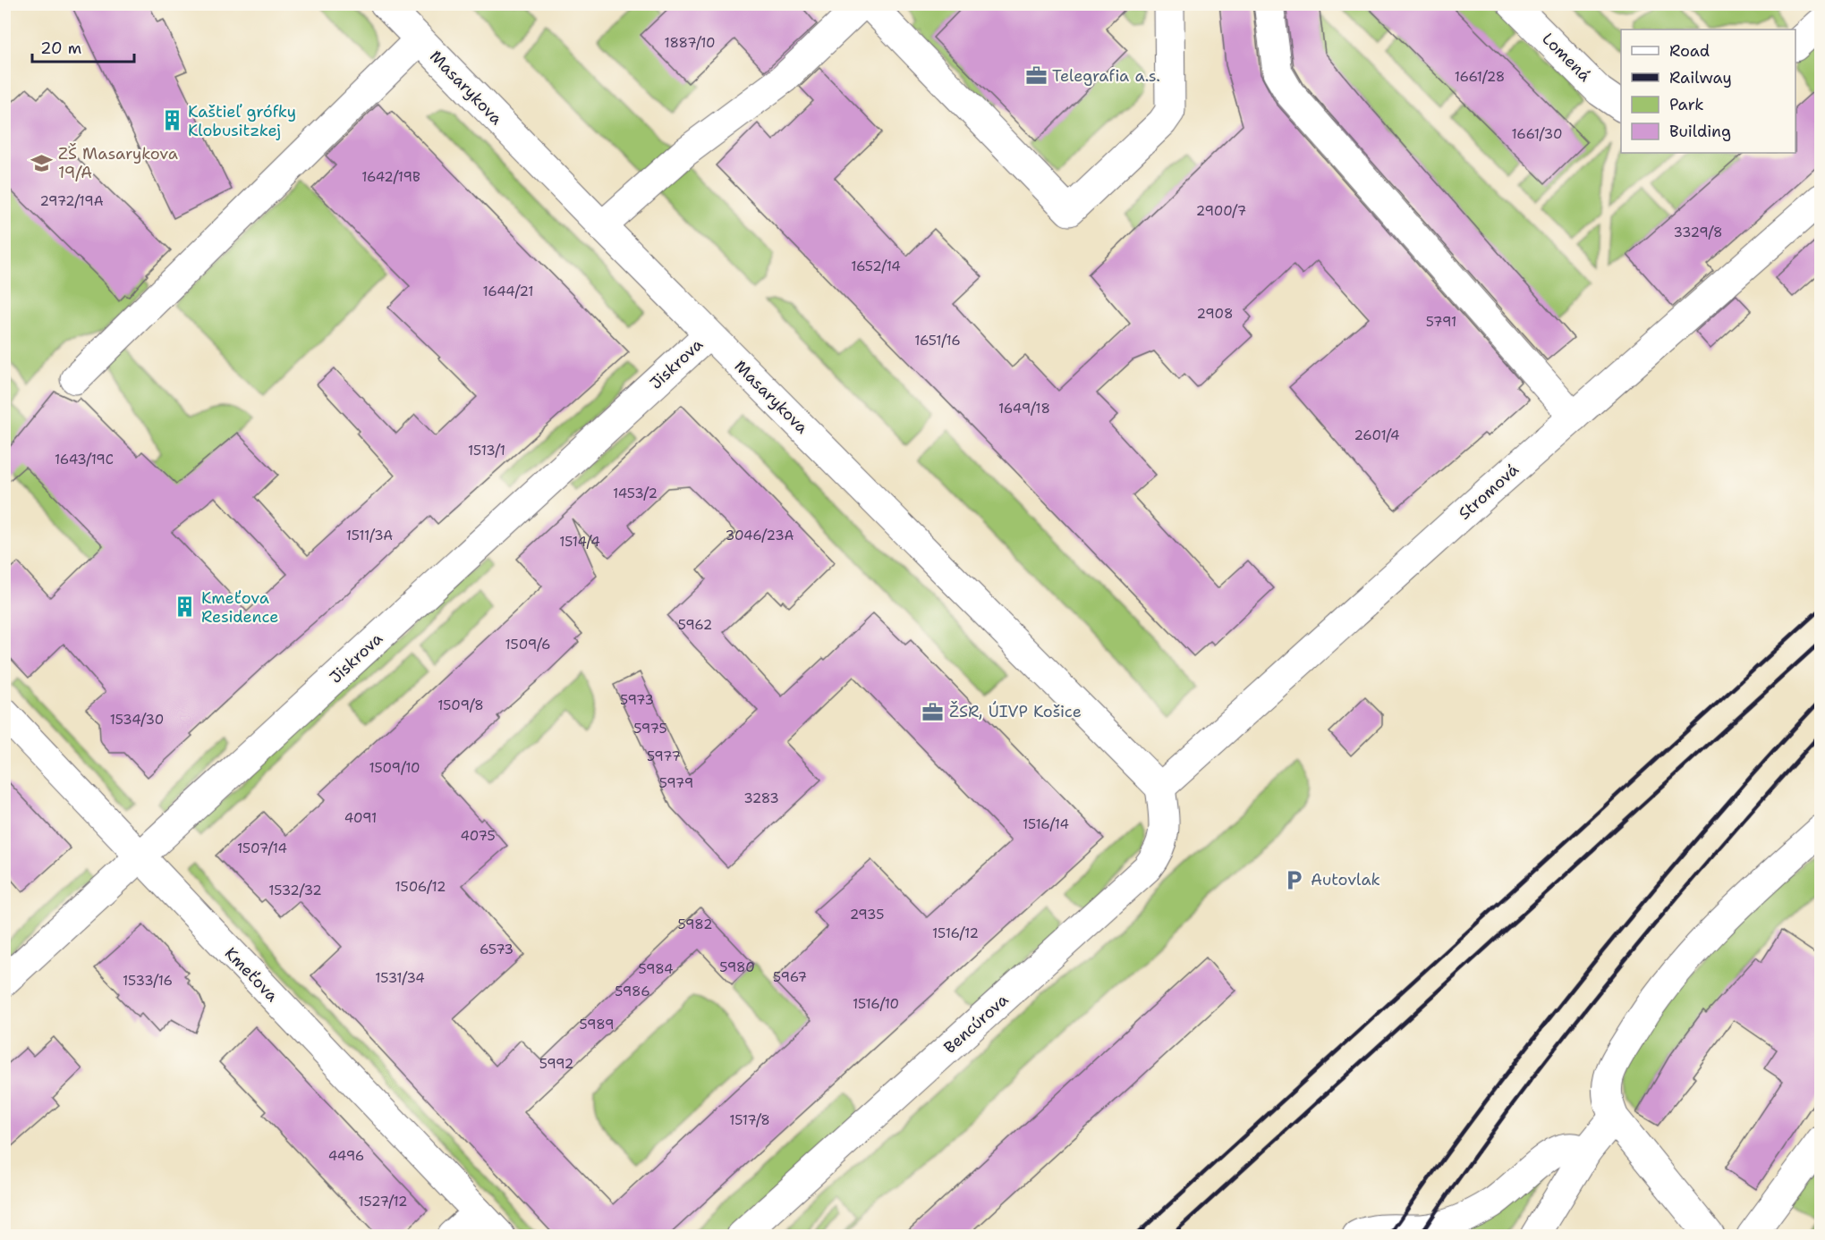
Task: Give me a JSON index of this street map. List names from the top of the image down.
{
  "streets": {
    "street": [
      "Lomená",
      "Masarykova",
      "Jiskrova",
      "Stromová",
      "Kmeťova",
      "Bencúrova"
    ]
  },
  "crossings": [
    ["Masarykova", "Jiskrova"],
    ["Masarykova", "Stromová"],
    ["Masarykova", "Bencúrova"],
    ["Jiskrova", "Kmeťova"],
    ["Stromová", "Bencúrova"]
  ],
  "places": {
    "office": ["Telegrafia a.s.", "ŽSR, ÚIVP Košice"],
    "building": ["Kaštieľ grófky Klobusitzkej", "Kmeťova Residence"],
    "school or university": ["ZŠ Masarykova 19/A"],
    "parking": ["Autovlak"]
  },
  "house_numbers": [
    "1887/10",
    "1661/28",
    "1661/30",
    "1642/19B",
    "2972/19A",
    "2900/7",
    "3329/8",
    "1652/14",
    "1644/21",
    "2908",
    "5791",
    "1651/16",
    "1649/18",
    "2601/4",
    "1513/1",
    "1643/19C",
    "1453/2",
    "1511/3A",
    "3046/23A",
    "1514/4",
    "5962",
    "1509/6",
    "5973",
    "1509/8",
    "1534/30",
    "5975",
    "5977",
    "1509/10",
    "5979",
    "3283",
    "4091",
    "1516/14",
    "4075",
    "1507/14",
    "1506/12",
    "1532/32",
    "2935",
    "5982",
    "1516/12",
    "6573",
    "5980",
    "5984",
    "5967",
    "1531/34",
    "1533/16",
    "5986",
    "1516/10",
    "5989",
    "5992",
    "1517/8",
    "4496",
    "1527/12"
  ],
  "legend": [
    "Road",
    "Railway",
    "Park",
    "Building"
  ],
  "scale_bar": "20 m"
}
